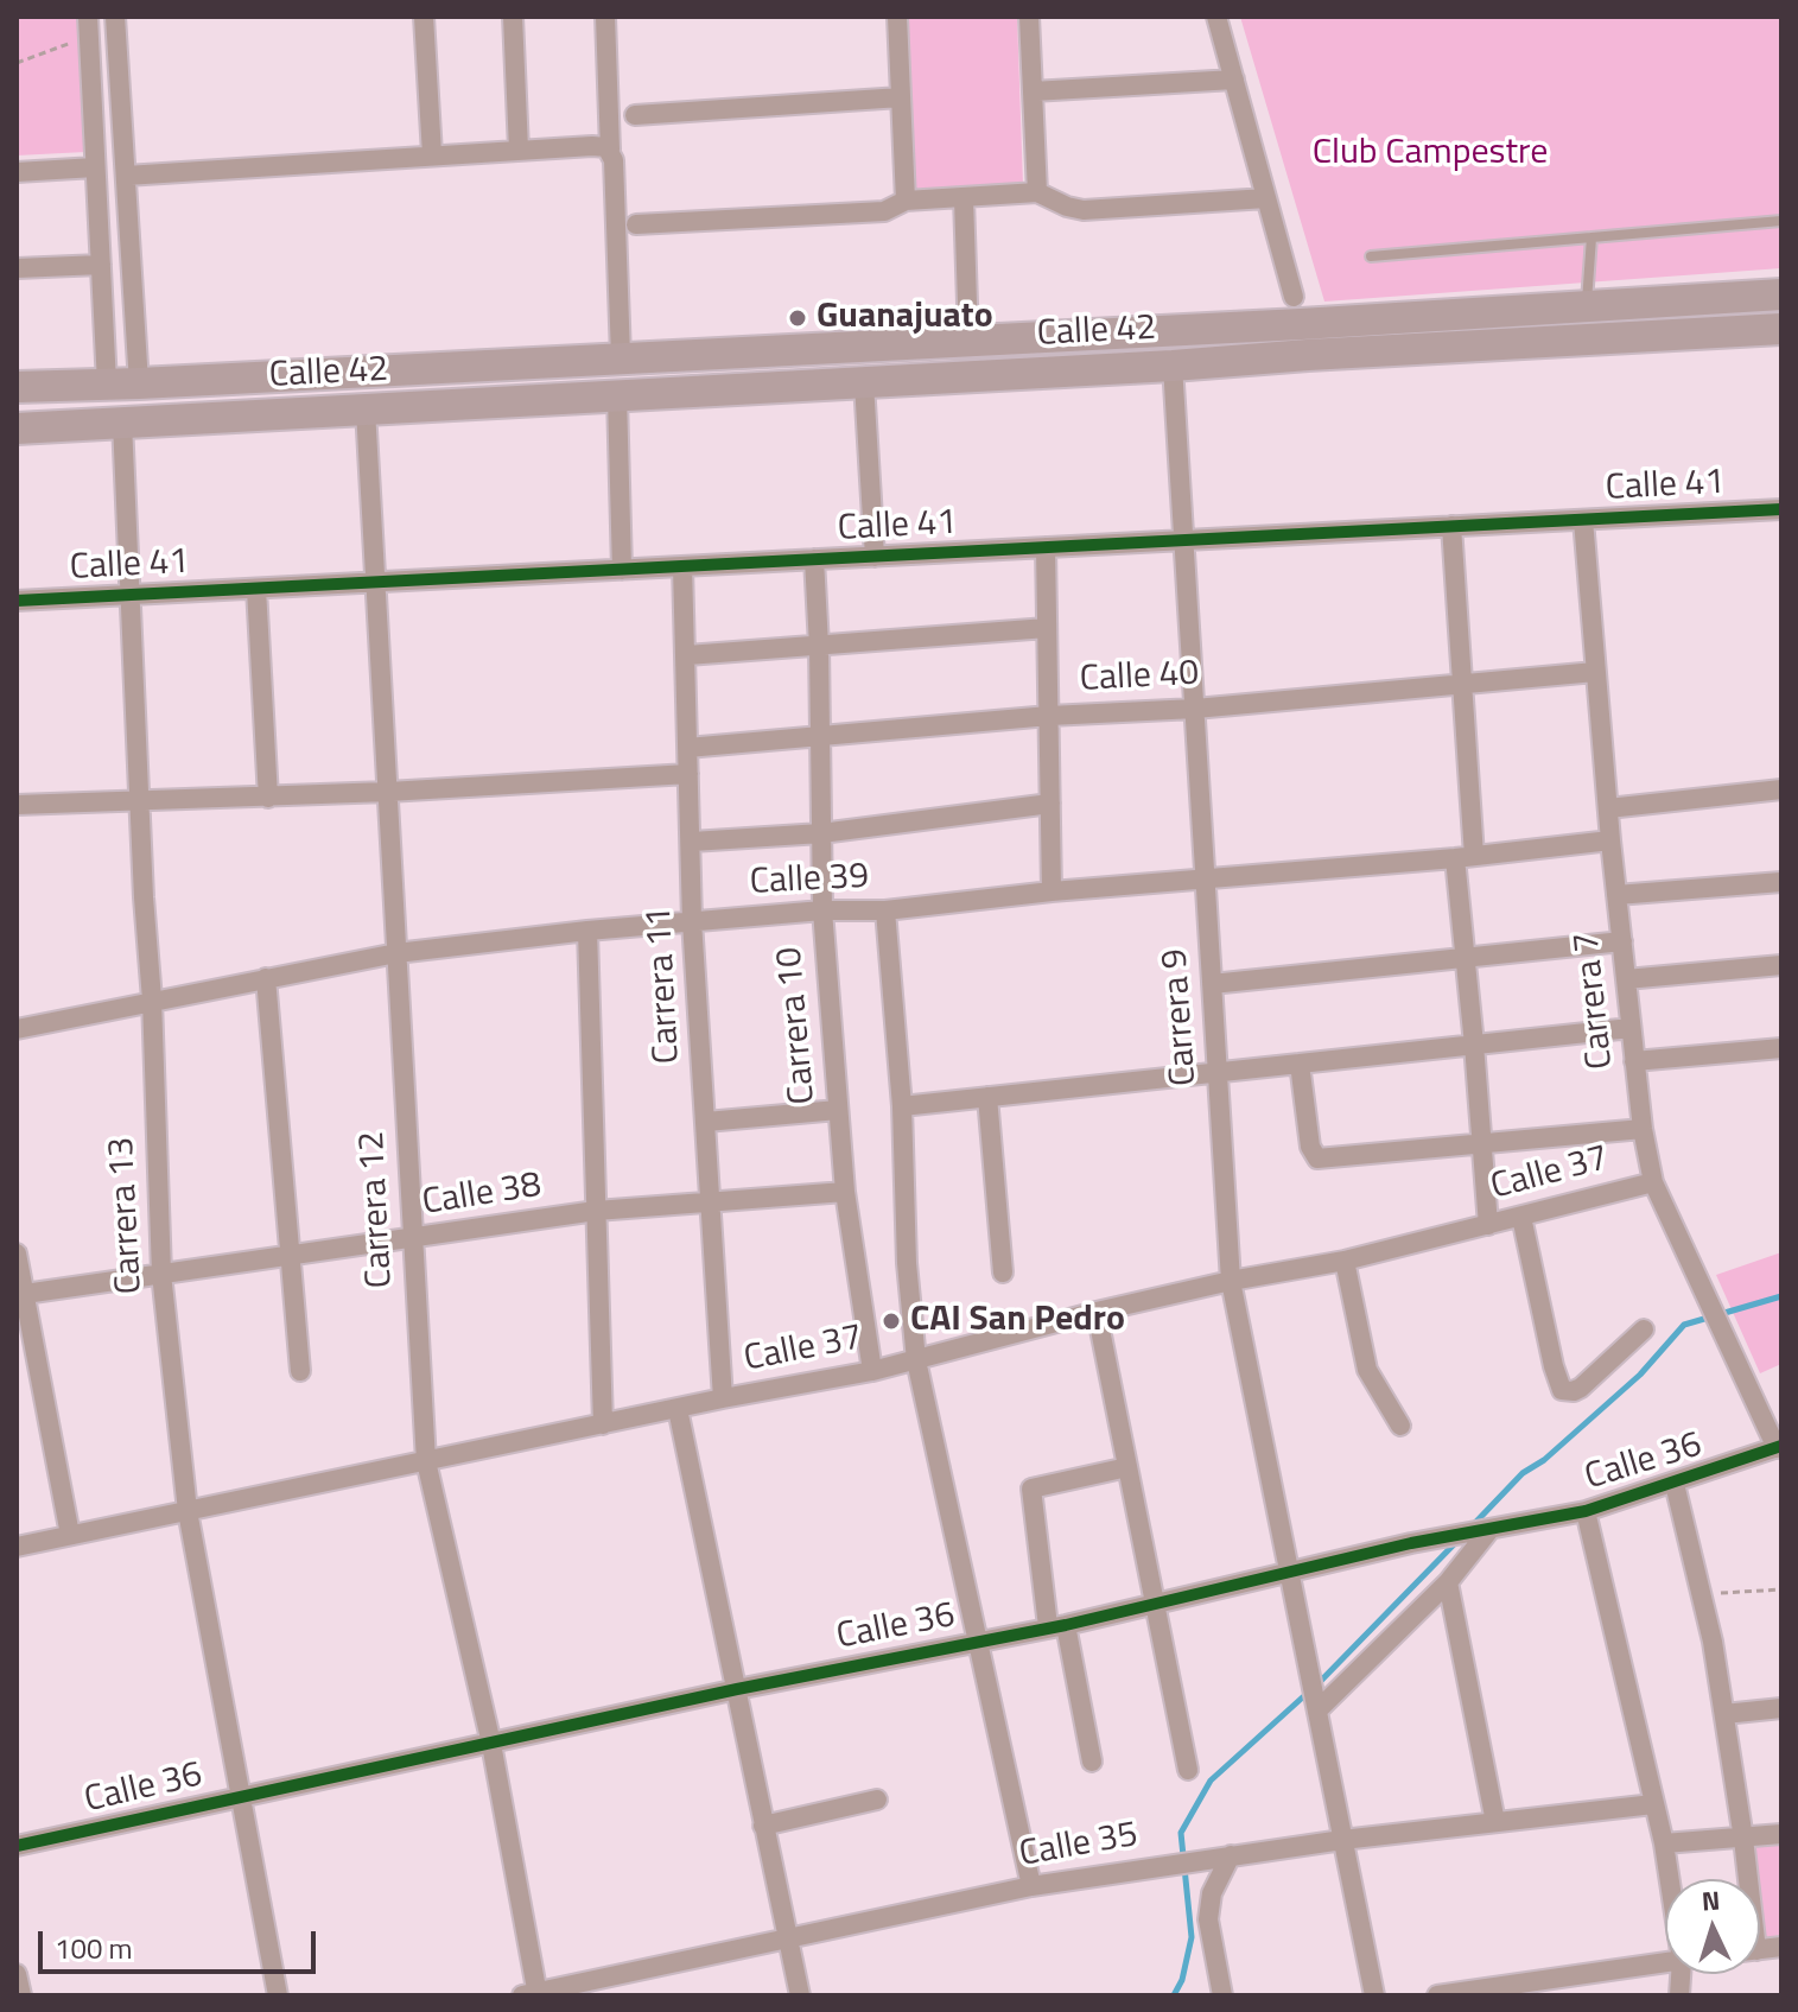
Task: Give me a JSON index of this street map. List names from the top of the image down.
{
  "streets": {
    "main road": ["Calle 42"],
    "street": [
      "Calle 41",
      "Calle 40",
      "Calle 39",
      "Carrera 11",
      "Carrera 7",
      "Carrera 9",
      "Carrera 10",
      "Calle 37",
      "Calle 38",
      "Carrera 12",
      "Carrera 13",
      "Calle 36",
      "Calle 35"
    ]
  },
  "crossings": [
    ["Calle 42", "Carrera 9"],
    ["Calle 42", "Carrera 12"],
    ["Calle 42", "Carrera 13"],
    ["Calle 41", "Carrera 11"],
    ["Calle 41", "Carrera 7"],
    ["Calle 41", "Carrera 9"],
    ["Calle 41", "Carrera 10"],
    ["Calle 41", "Carrera 12"],
    ["Calle 41", "Carrera 13"],
    ["Calle 40", "Carrera 11"],
    ["Calle 40", "Carrera 7"],
    ["Calle 40", "Carrera 9"],
    ["Calle 40", "Carrera 10"],
    ["Calle 39", "Carrera 11"],
    ["Calle 39", "Carrera 7"],
    ["Calle 39", "Carrera 9"],
    ["Calle 39", "Carrera 10"],
    ["Calle 39", "Carrera 12"],
    ["Calle 39", "Carrera 13"],
    ["Carrera 11", "Calle 37"],
    ["Carrera 11", "Calle 38"],
    ["Carrera 7", "Calle 37"],
    ["Carrera 7", "Calle 36"],
    ["Carrera 9", "Calle 37"],
    ["Carrera 9", "Calle 36"],
    ["Carrera 9", "Calle 35"],
    ["Carrera 10", "Calle 37"],
    ["Carrera 10", "Calle 38"],
    ["Calle 37", "Carrera 12"],
    ["Calle 37", "Carrera 13"],
    ["Calle 38", "Carrera 12"],
    ["Calle 38", "Carrera 13"],
    ["Carrera 12", "Calle 36"],
    ["Carrera 12", "Calle 35"],
    ["Carrera 13", "Calle 36"]
  ],
  "parks": ["Club Campestre"],
  "places": ["Guanajuato", "CAI San Pedro"],
  "scale_bar": "100 m",
  "north": "top"
}
